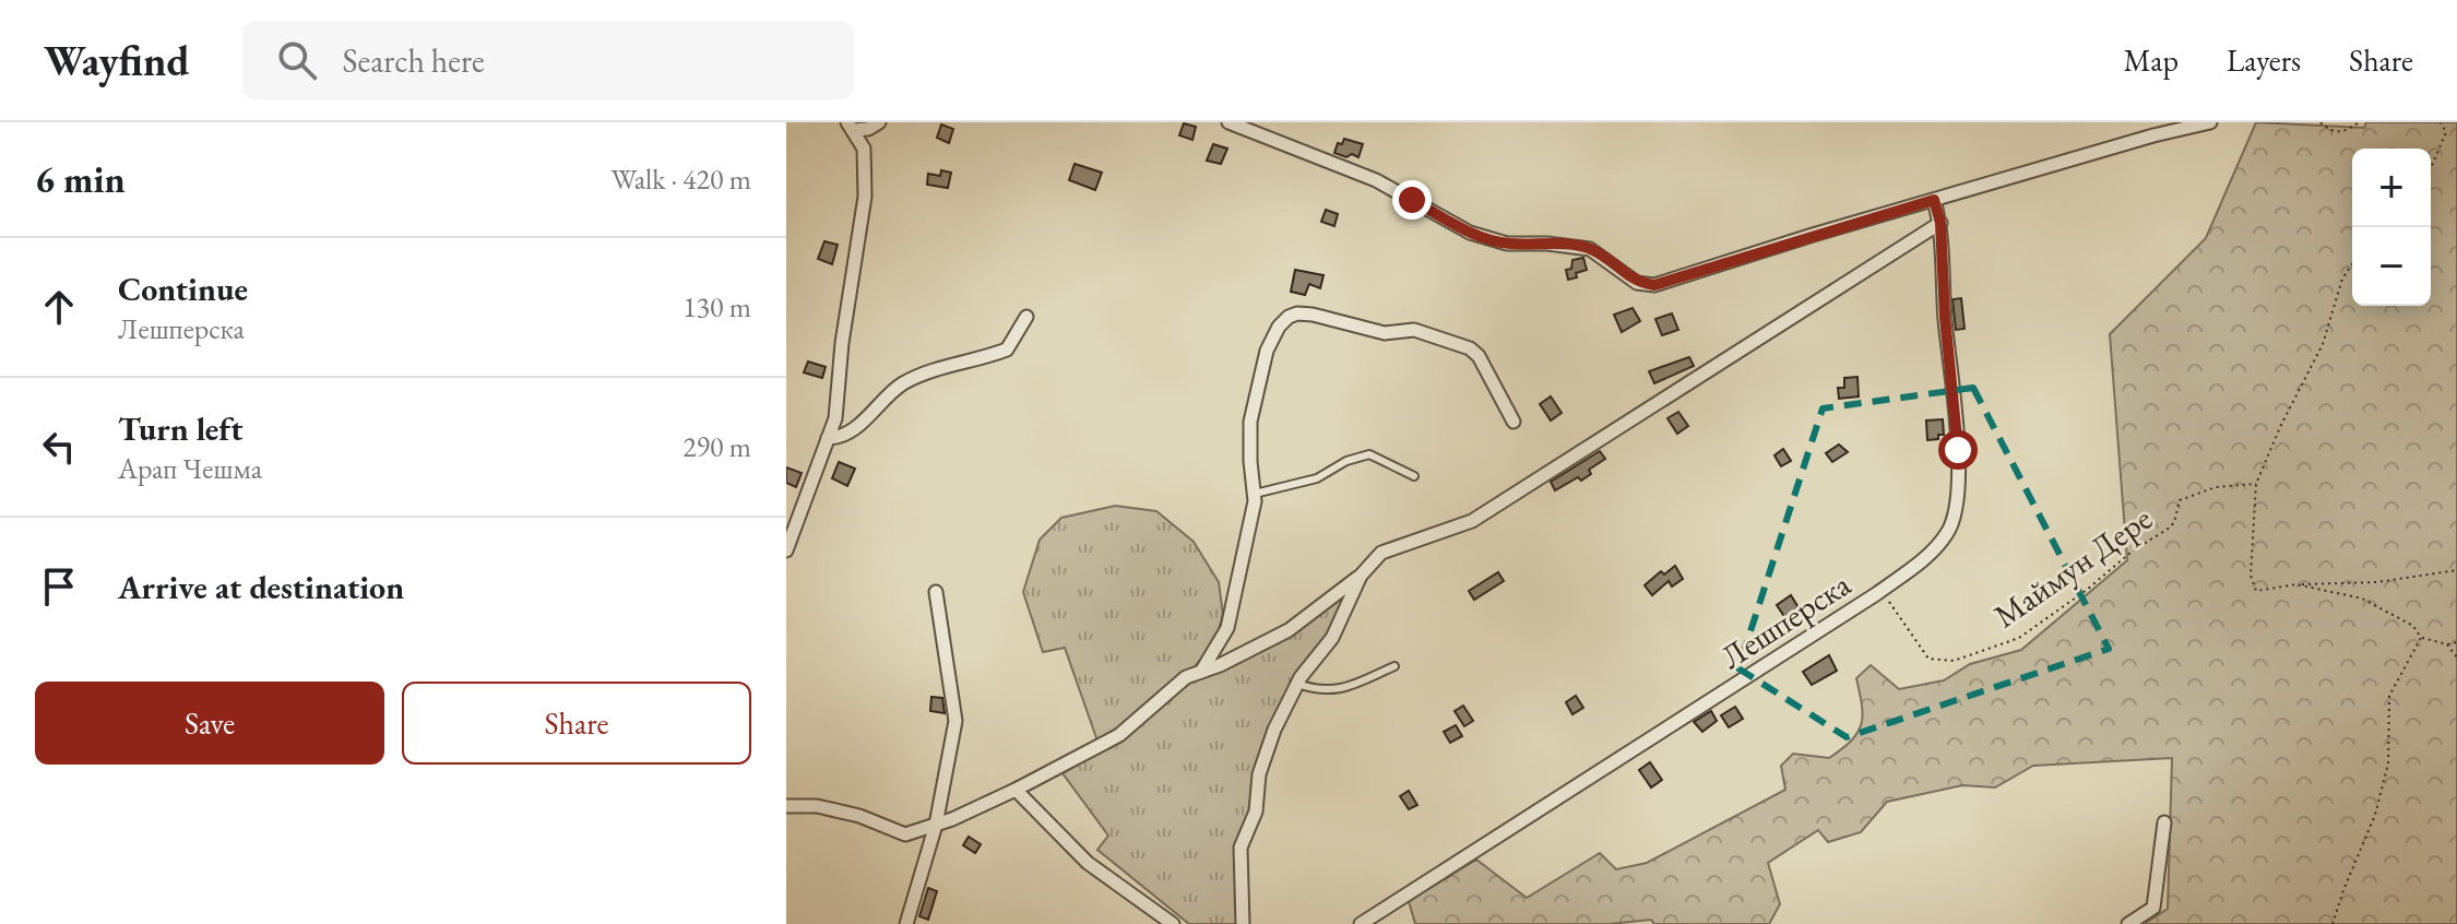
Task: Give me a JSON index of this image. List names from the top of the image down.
{
  "streets": {
    "street": ["Лешперска"],
    "path": ["Маймун Дере"]
  },
  "crossings": [
    ["Маймун Дере", "Лешперска"]
  ],
  "page": {
    "header": "Wayfind",
    "search": "Search here",
    "nav": ["Map", "Layers", "Share"],
    "heading": ["6 min", "Walk · 420 m"],
    "map_buttons": ["+", "−"],
    "list": [
      ["Continue", "Лешперска", "130 m"],
      ["Turn left", "Арап Чешма", "290 m"],
      "Arrive at destination"
    ],
    "buttons": ["Save", "Share"]
  }
}
